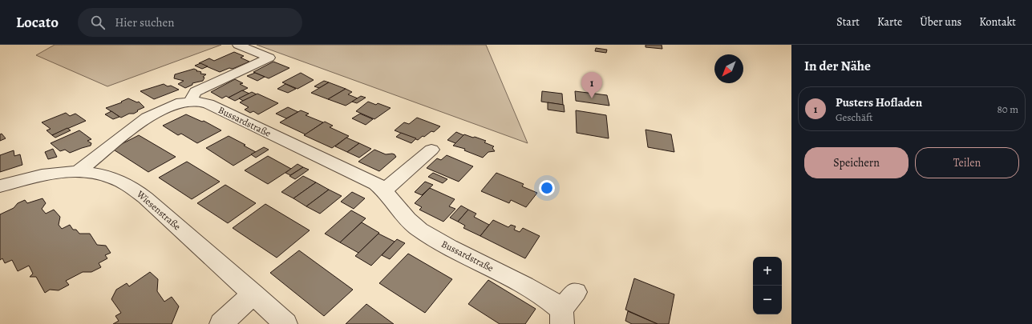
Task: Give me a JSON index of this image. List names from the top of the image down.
{
  "streets": {
    "street": ["Bussardstraße", "Wiesenstraße"]
  },
  "crossings": [
    ["Bussardstraße", "Wiesenstraße"]
  ],
  "north": "bottom left",
  "page": {
    "header": "Locato",
    "search": "Hier suchen",
    "nav": [
      "Start",
      "Karte",
      "Über uns",
      "Kontakt"
    ],
    "heading": "In der Nähe",
    "pins": "1",
    "list": [
      {
        "mark": "1",
        "name": "Pusters Hofladen",
        "note": "Geschäft",
        "value": "80 m"
      }
    ],
    "buttons": ["Speichern", "Teilen"],
    "map_buttons": ["+", "−"]
  }
}
